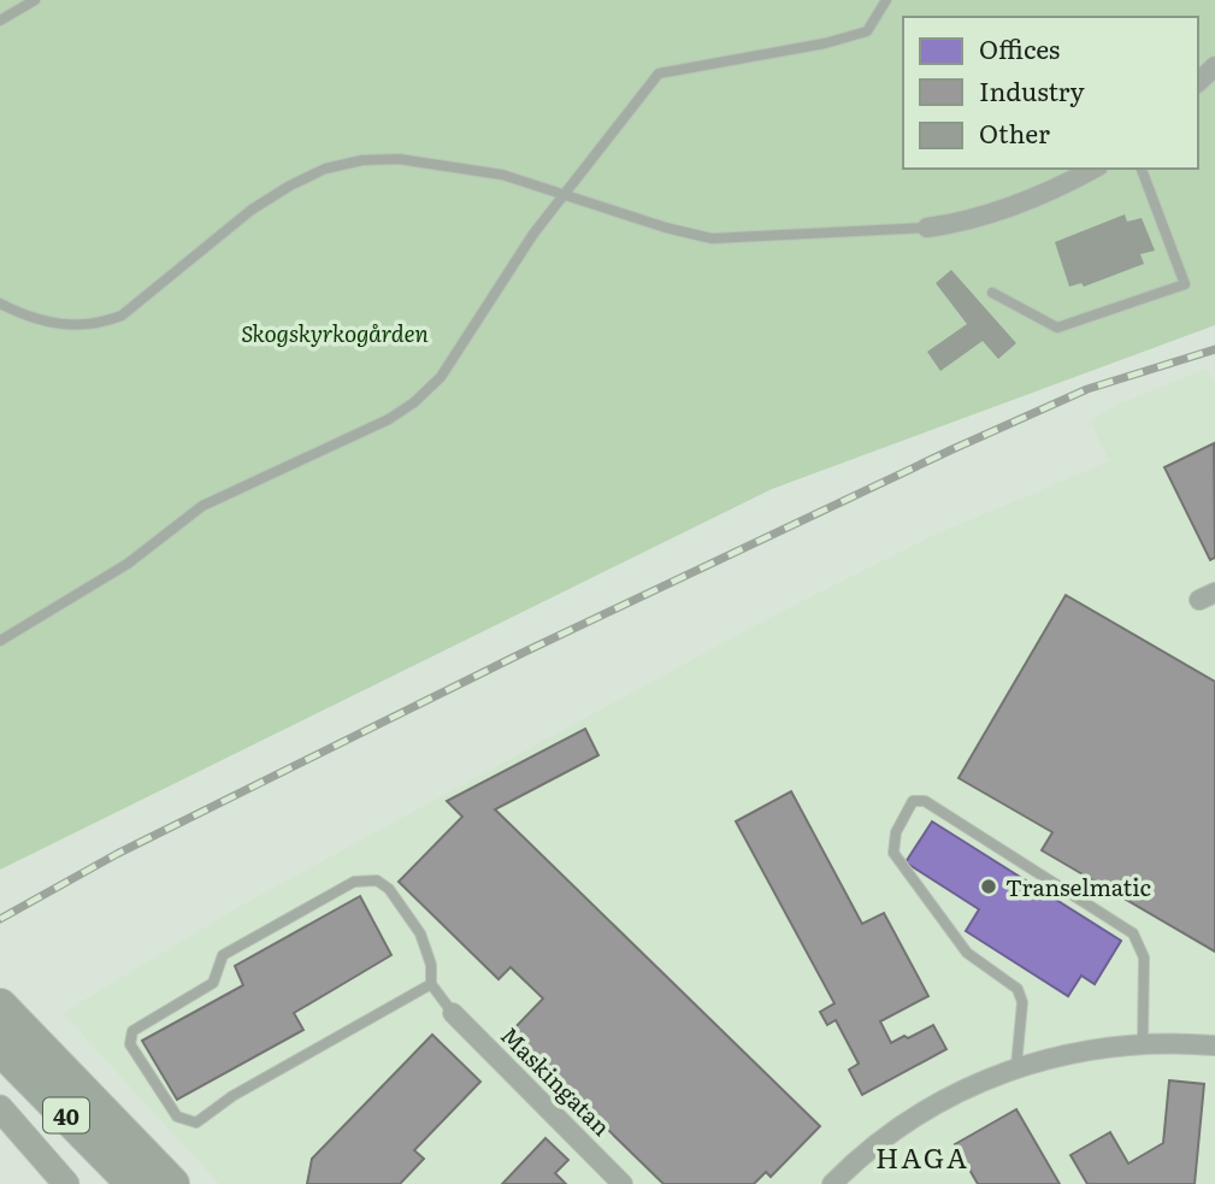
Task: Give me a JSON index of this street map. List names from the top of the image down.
{
  "streets": {
    "highway": ["40"],
    "street": ["Maskingatan"]
  },
  "districts": ["HAGA"],
  "parks": ["Skogskyrkogården"],
  "places": ["Transelmatic"],
  "legend": ["Offices", "Industry", "Other"]
}
